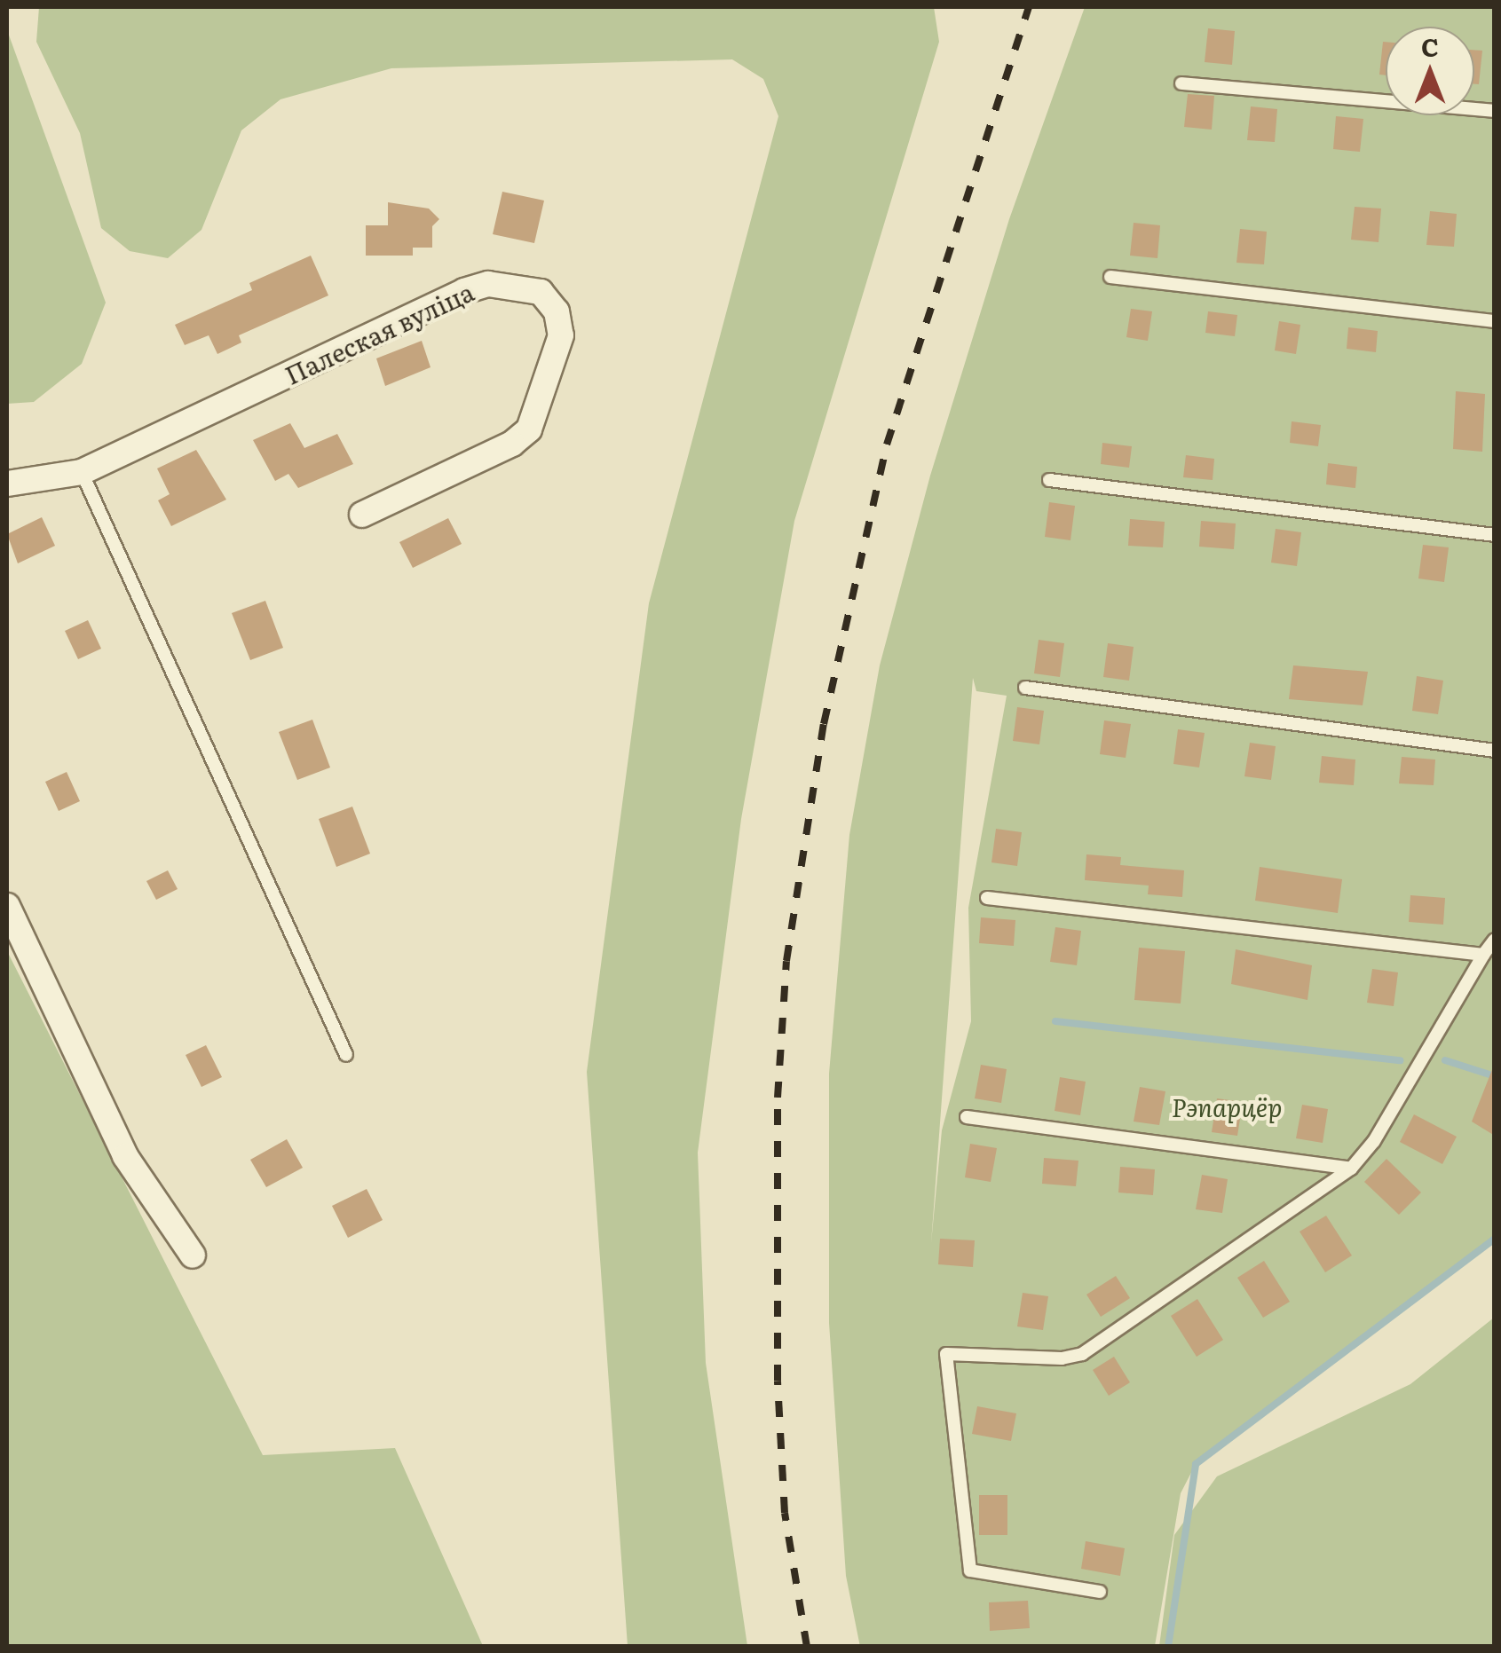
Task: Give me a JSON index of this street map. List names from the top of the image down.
{
  "streets": {
    "street": ["Палеская вуліца"]
  },
  "parks": ["Рэпарцёр"],
  "north": "top"
}
